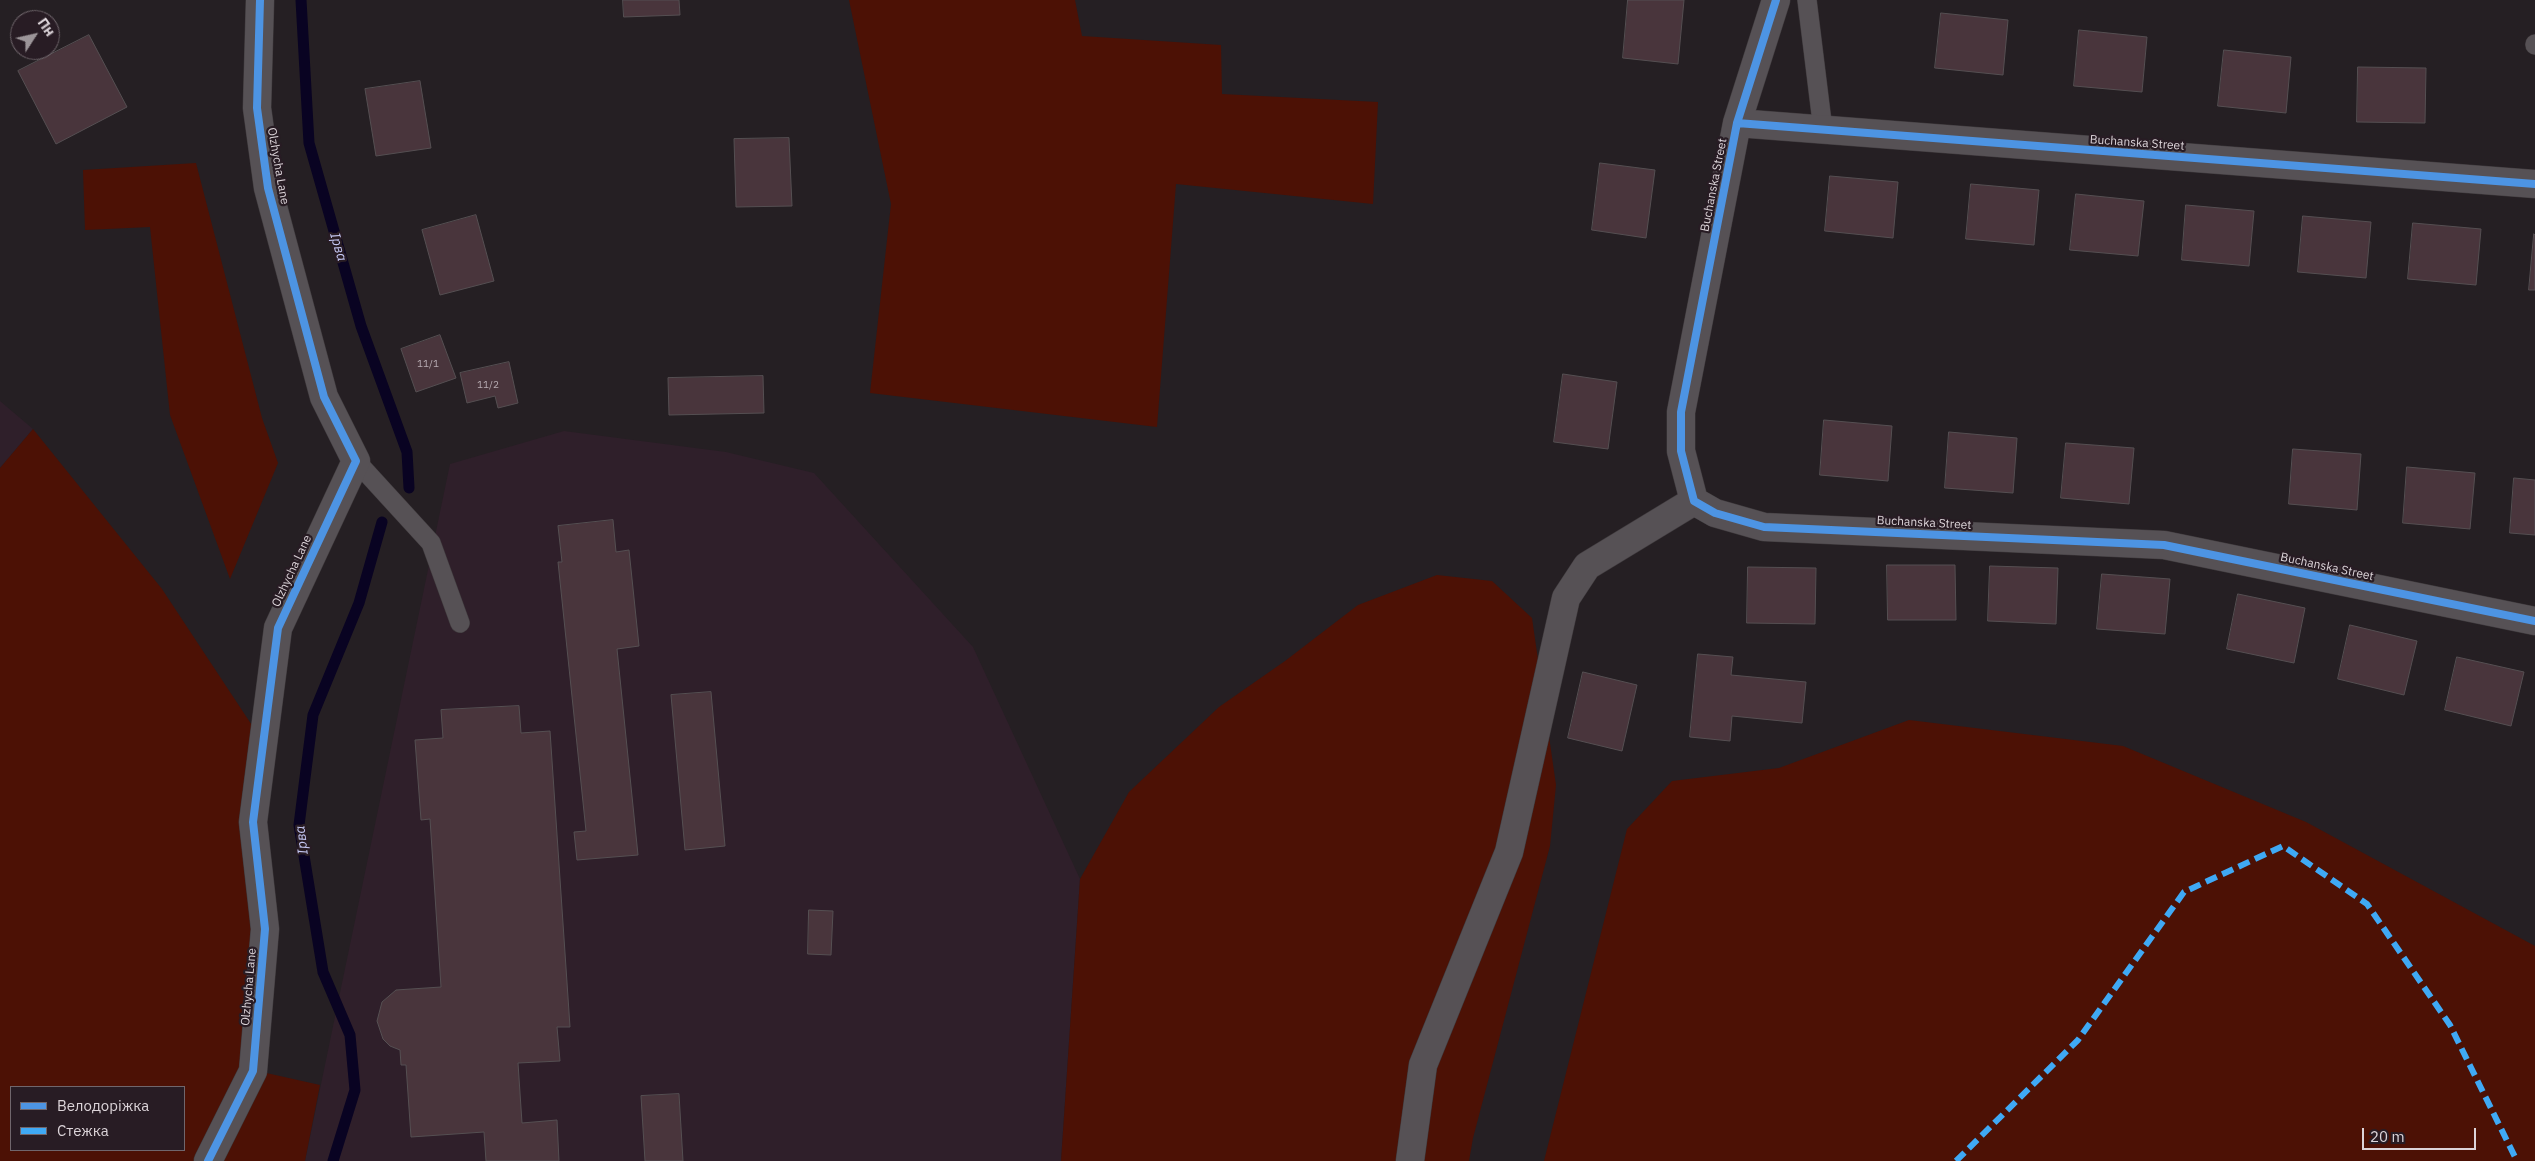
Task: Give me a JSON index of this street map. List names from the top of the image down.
{
  "streets": {
    "street": ["Buchanska Street", "Olzhycha Lane"]
  },
  "water": ["Ірва"],
  "house_numbers": ["11/1", "11/2"],
  "legend": ["Велодоріжка", "Стежка"],
  "scale_bar": "20 m",
  "north": "top right"
}
